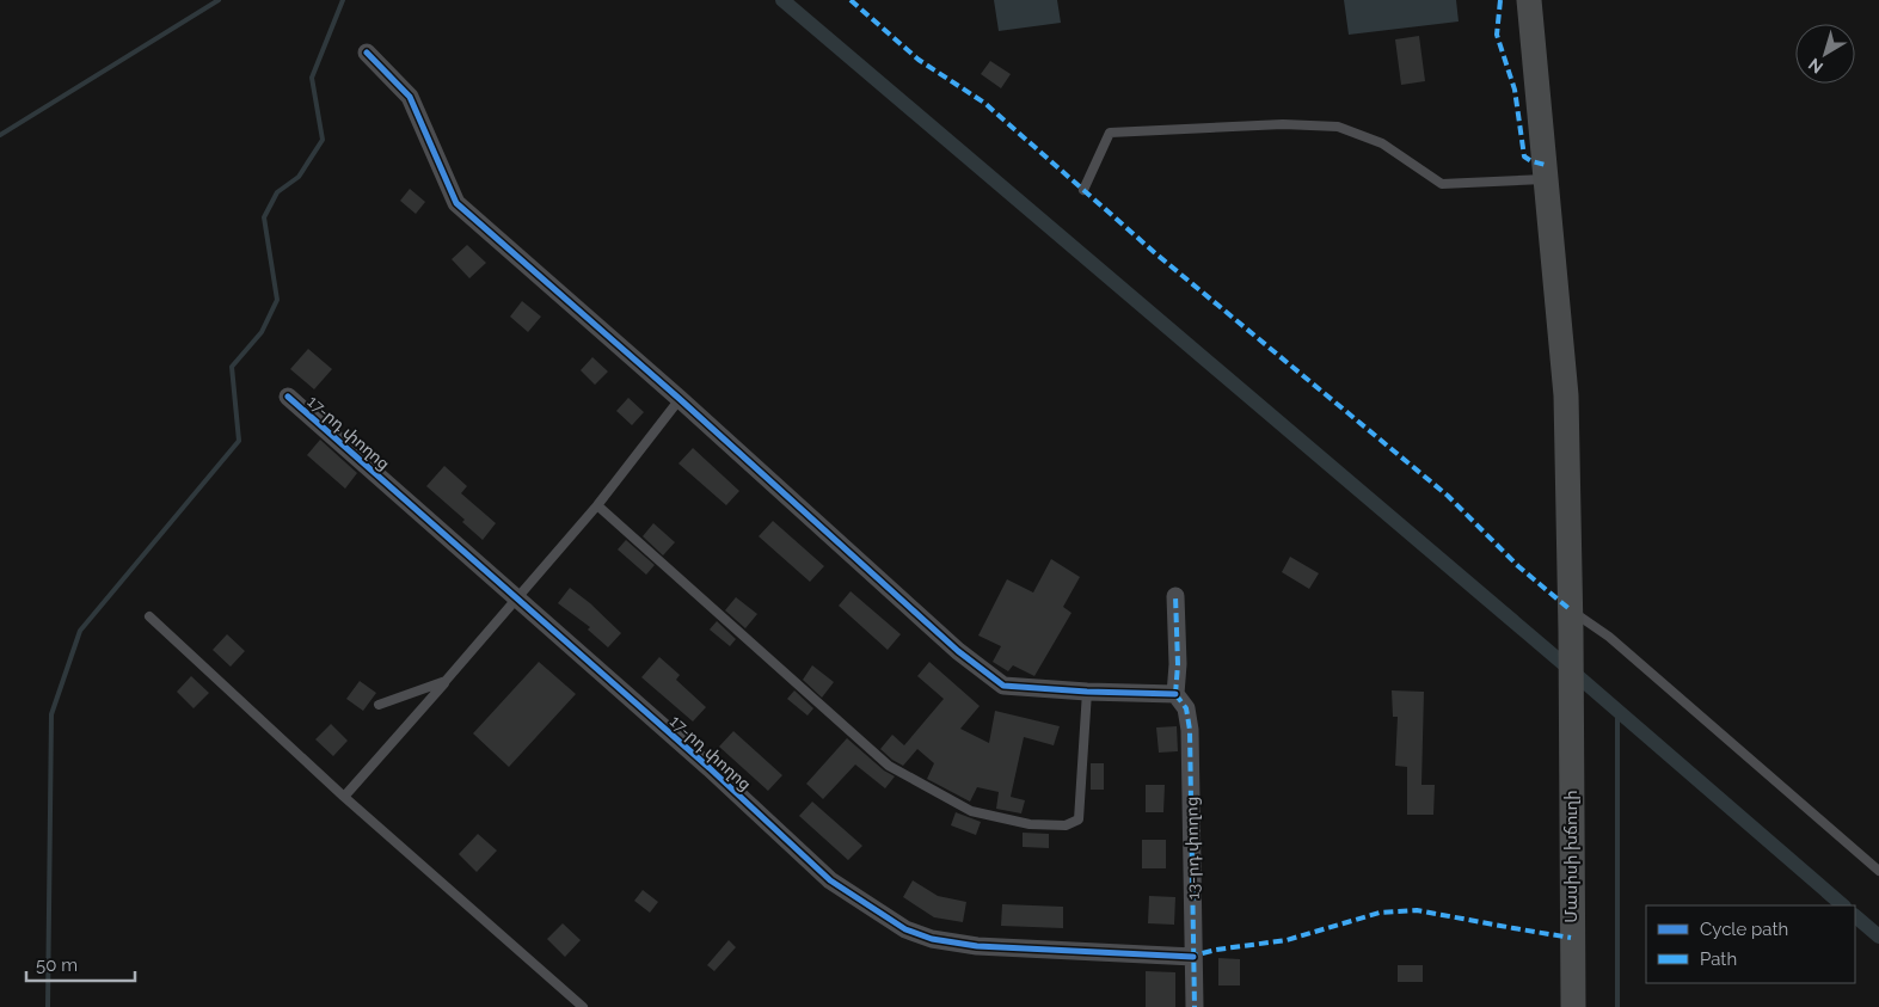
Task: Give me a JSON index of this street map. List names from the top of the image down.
{
  "streets": {
    "main road": ["Մասիսի խճուղի"],
    "street": ["17-րդ փողոց", "13-րդ փողոց"]
  },
  "crossings": [
    ["17-րդ փողոց", "13-րդ փողոց"]
  ],
  "legend": ["Cycle path", "Path"],
  "scale_bar": "50 m",
  "north": "bottom left"
}
